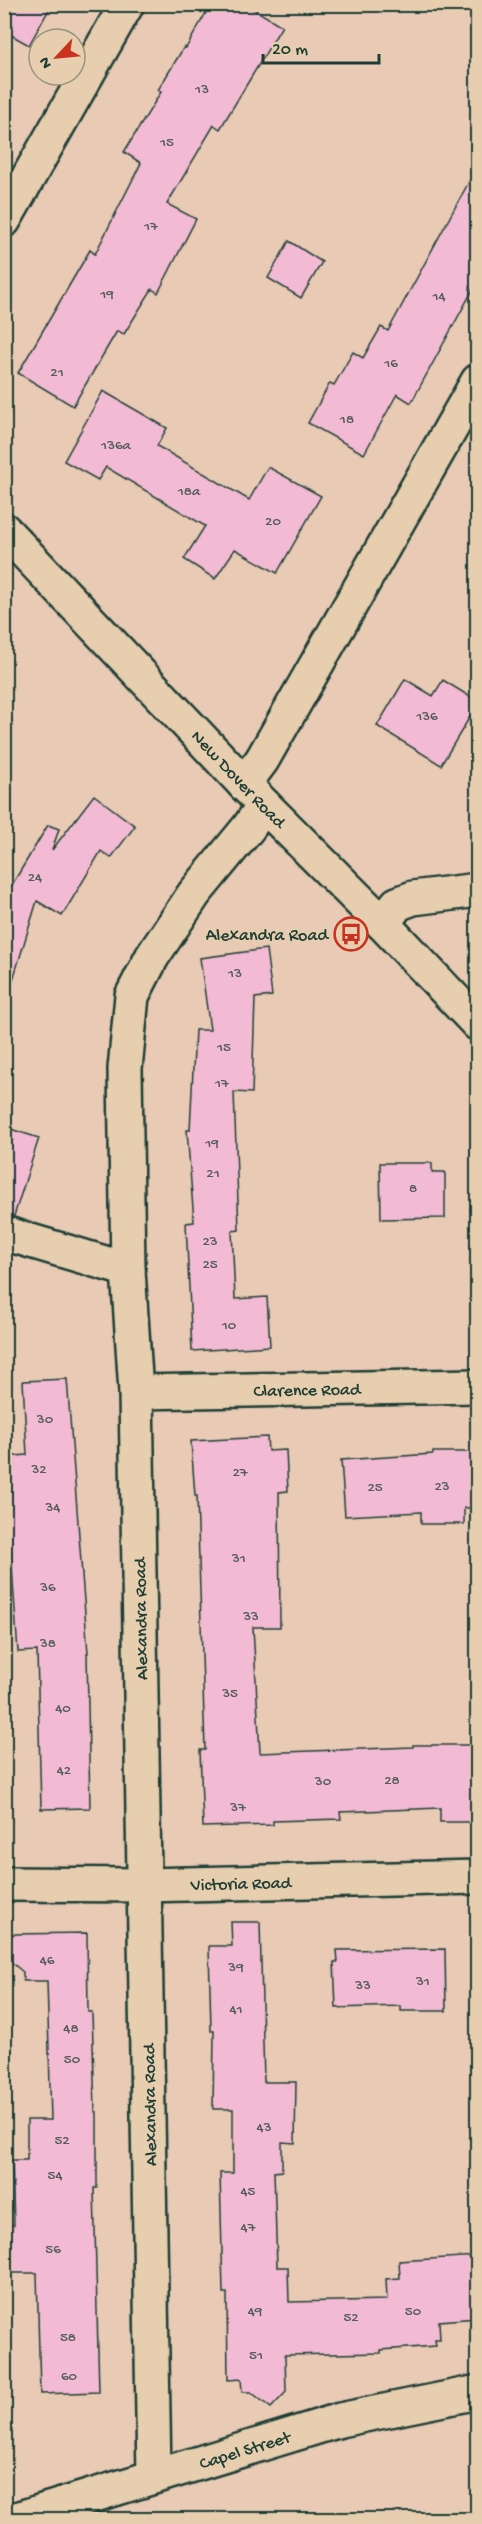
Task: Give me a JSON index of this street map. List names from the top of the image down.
{
  "streets": {
    "street": [
      "New Dover Road",
      "Clarence Road",
      "Alexandra Road",
      "Victoria Road",
      "Capel Street"
    ]
  },
  "crossings": [
    ["New Dover Road", "Alexandra Road"],
    ["Clarence Road", "Alexandra Road"],
    ["Alexandra Road", "Victoria Road"],
    ["Alexandra Road", "Capel Street"]
  ],
  "places": {
    "bus stop": ["Alexandra Road"]
  },
  "house_numbers": [
    "13",
    "15",
    "17",
    "19",
    "14",
    "16",
    "21",
    "18",
    "136a",
    "18a",
    "20",
    "136",
    "24",
    "13",
    "15",
    "17",
    "19",
    "21",
    "8",
    "23",
    "25",
    "10",
    "30",
    "32",
    "27",
    "23",
    "25",
    "34",
    "31",
    "36",
    "33",
    "38",
    "35",
    "40",
    "42",
    "28",
    "30",
    "37",
    "46",
    "39",
    "31",
    "33",
    "41",
    "48",
    "50",
    "43",
    "52",
    "54",
    "45",
    "47",
    "56",
    "49",
    "50",
    "52",
    "58",
    "51",
    "60"
  ],
  "scale_bar": "20 m",
  "north": "bottom left"
}
